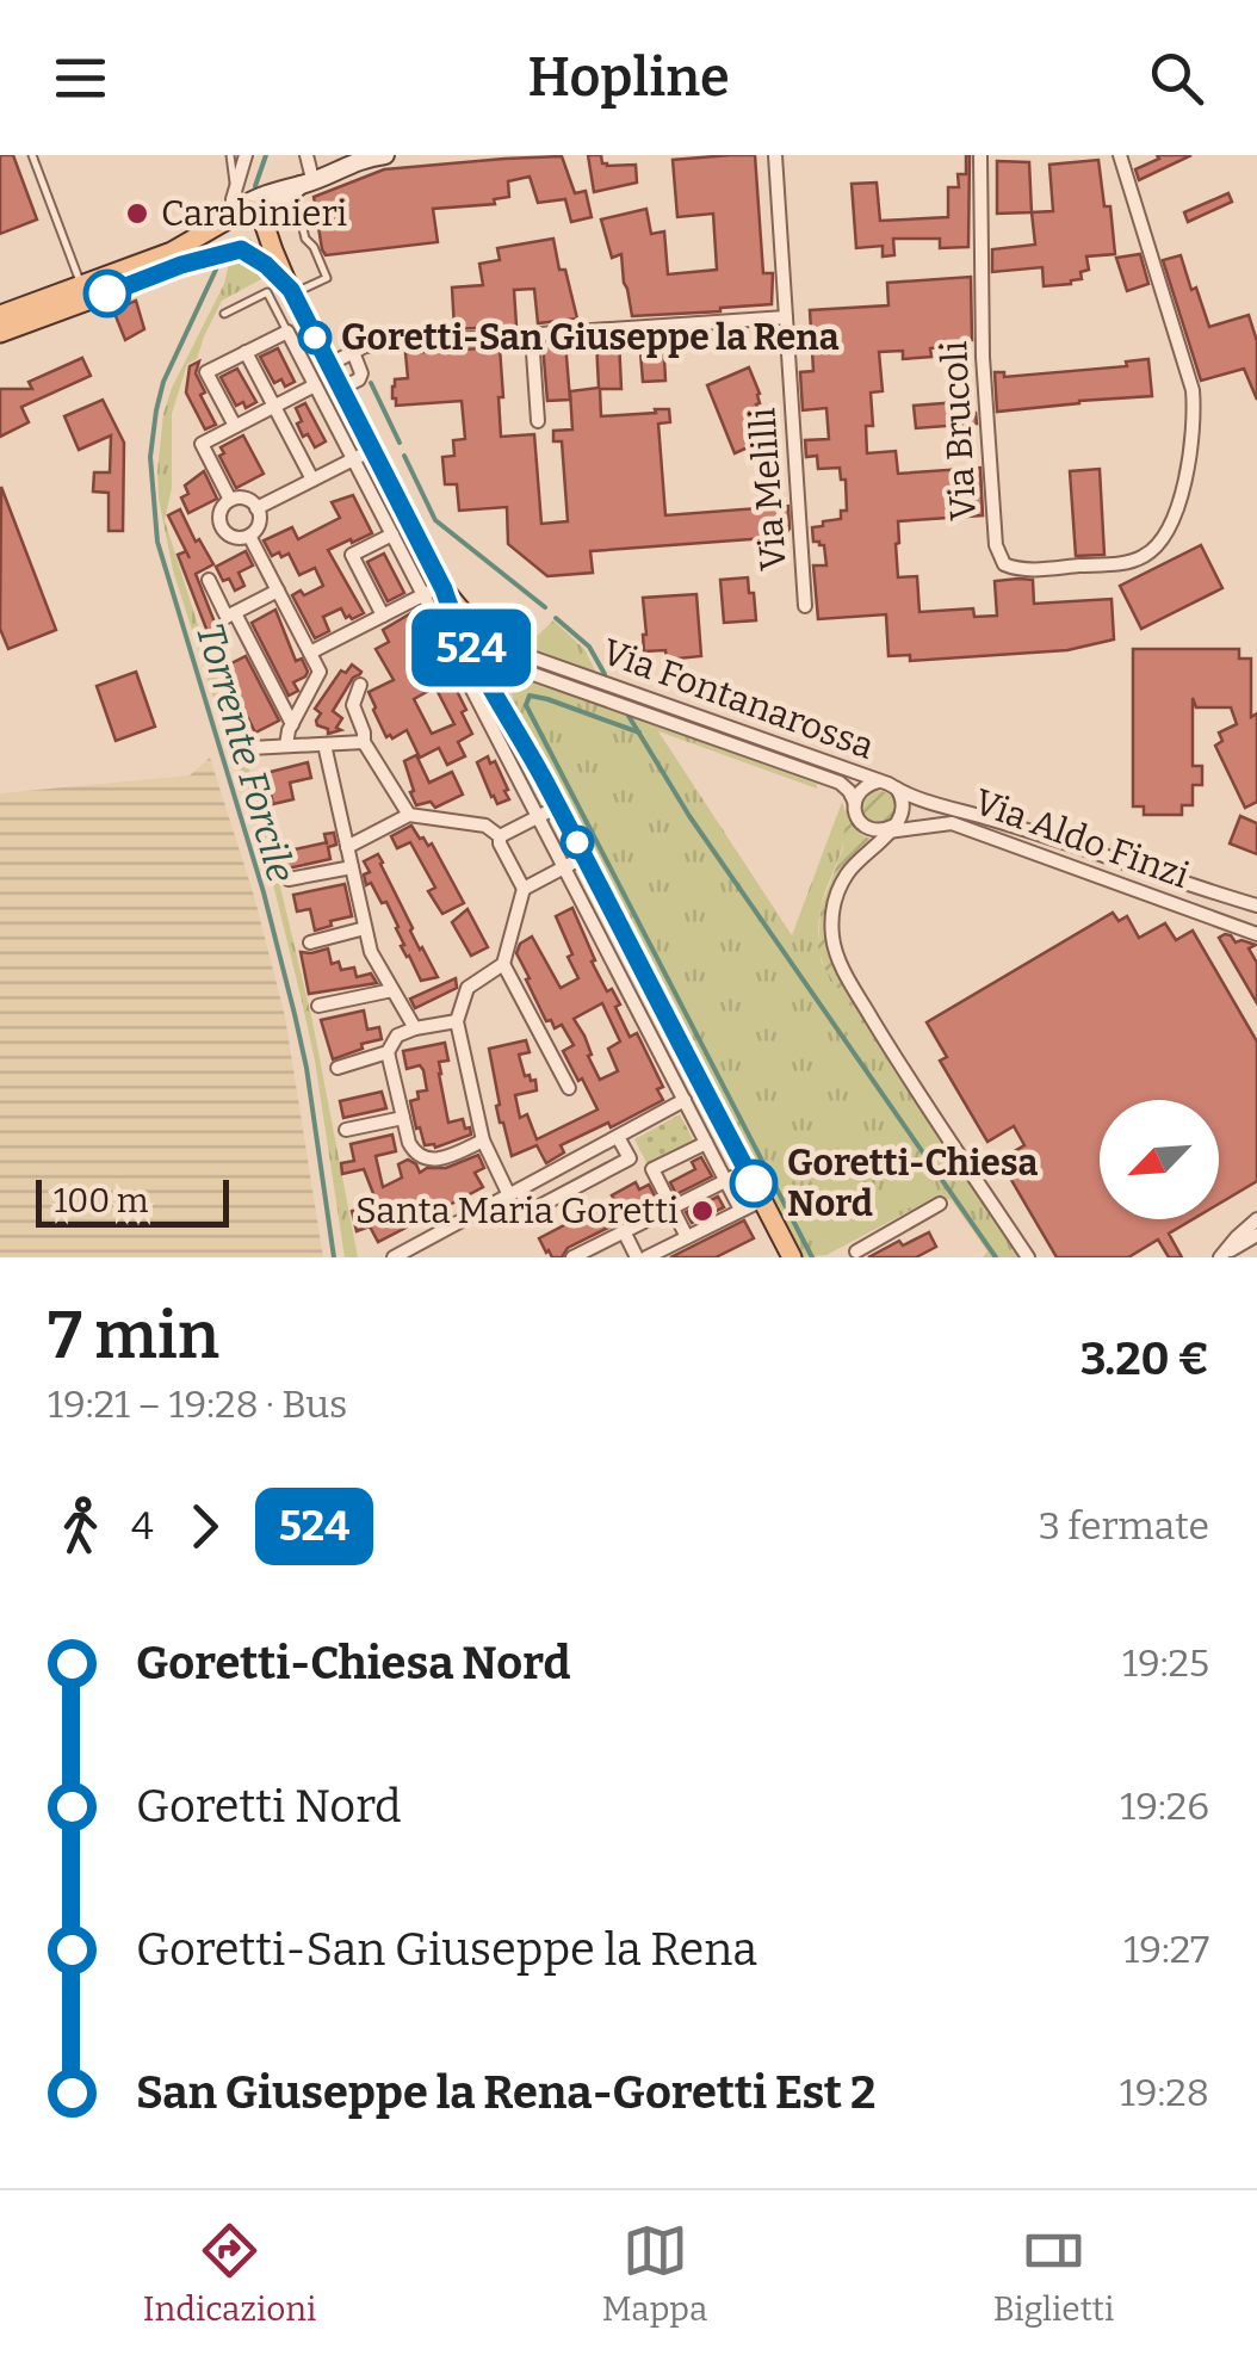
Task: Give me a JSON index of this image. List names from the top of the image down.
{
  "streets": {
    "street": [
      "Via Brucoli",
      "Via Melilli",
      "Via Fontanarossa",
      "Via Aldo Finzi"
    ]
  },
  "crossings": [
    ["Via Fontanarossa", "Via Aldo Finzi"]
  ],
  "water": ["Torrente Forcile"],
  "places": [
    "Carabinieri",
    "Goretti-San Giuseppe la Rena",
    "Goretti-Chiesa Nord",
    "Santa Maria Goretti"
  ],
  "lines": ["bus line 524"],
  "scale_bar": "100 m",
  "north": "bottom left",
  "page": {
    "header": "Hopline",
    "on_map": "524",
    "scale": "100 m",
    "heading": ["7 min", "19:21 – 19:28 · Bus", "3.20 €"],
    "legs": ["4", "524", "3 fermate"],
    "list": [
      {
        "name": "Goretti-Chiesa Nord",
        "value": "19:25"
      },
      {
        "name": "Goretti Nord",
        "value": "19:26"
      },
      {
        "name": "Goretti-San Giuseppe la Rena",
        "value": "19:27"
      },
      {
        "name": "San Giuseppe la Rena-Goretti Est 2",
        "value": "19:28"
      }
    ],
    "tabs": ["Indicazioni", "Mappa", "Biglietti"]
  }
}
